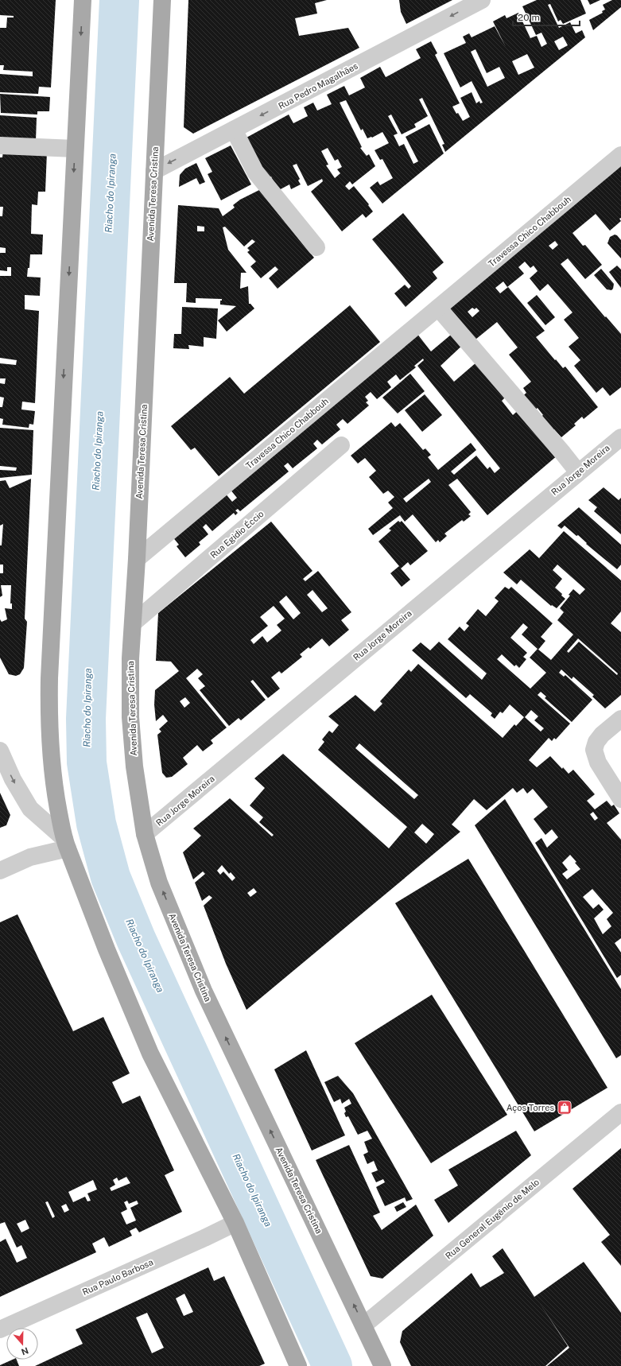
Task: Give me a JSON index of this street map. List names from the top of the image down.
{
  "streets": {
    "main road": ["Avenida Teresa Cristina"],
    "street": [
      "Rua Pedro Magalhães",
      "Travessa Chico Chabbouh",
      "Rua Jorge Moreira",
      "Rua Egidio Éccio",
      "Rua General Eugênio de Melo",
      "Rua Paulo Barbosa"
    ]
  },
  "crossings": [
    ["Rua Pedro Magalhães", "Avenida Teresa Cristina"],
    ["Avenida Teresa Cristina", "Travessa Chico Chabbouh"],
    ["Avenida Teresa Cristina", "Rua Jorge Moreira"],
    ["Avenida Teresa Cristina", "Rua Egidio Éccio"],
    ["Avenida Teresa Cristina", "Rua General Eugênio de Melo"]
  ],
  "one_way": ["Rua Pedro Magalhães"],
  "water": ["Riacho do Ipiranga"],
  "places": {
    "shop": ["Aços Torres"]
  },
  "scale_bar": "20 m",
  "north": "bottom"
}
